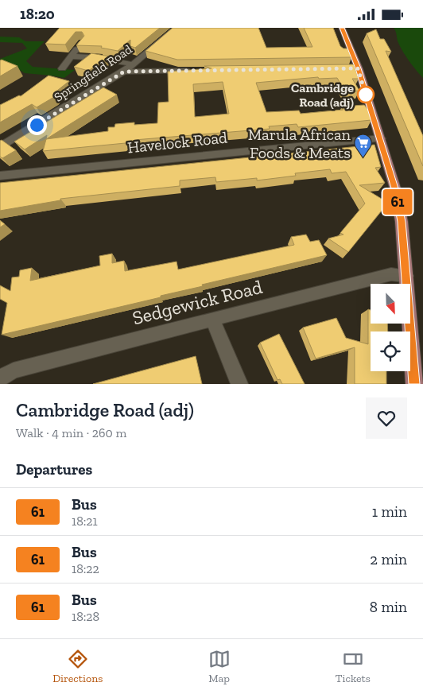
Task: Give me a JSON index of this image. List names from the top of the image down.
{
  "streets": {
    "street": ["Springfield Road", "Havelock Road", "Sedgewick Road"]
  },
  "places": {
    "other": ["Cambridge Road (adj)"],
    "supermarket": ["Marula African Foods & Meats"]
  },
  "lines": ["bus line 61"],
  "north": "bottom right",
  "page": {
    "status": "18:20",
    "on_map": "61",
    "heading": [
      ["Cambridge Road (adj)", "Walk · 4 min · 260 m"],
      "Departures"
    ],
    "list": [
      {
        "mark": "61",
        "name": "Bus",
        "note": "18:21",
        "value": "1 min"
      },
      {
        "mark": "61",
        "name": "Bus",
        "note": "18:22",
        "value": "2 min"
      },
      {
        "mark": "61",
        "name": "Bus",
        "note": "18:28",
        "value": "8 min"
      }
    ],
    "tabs": ["Directions", "Map", "Tickets"]
  }
}
